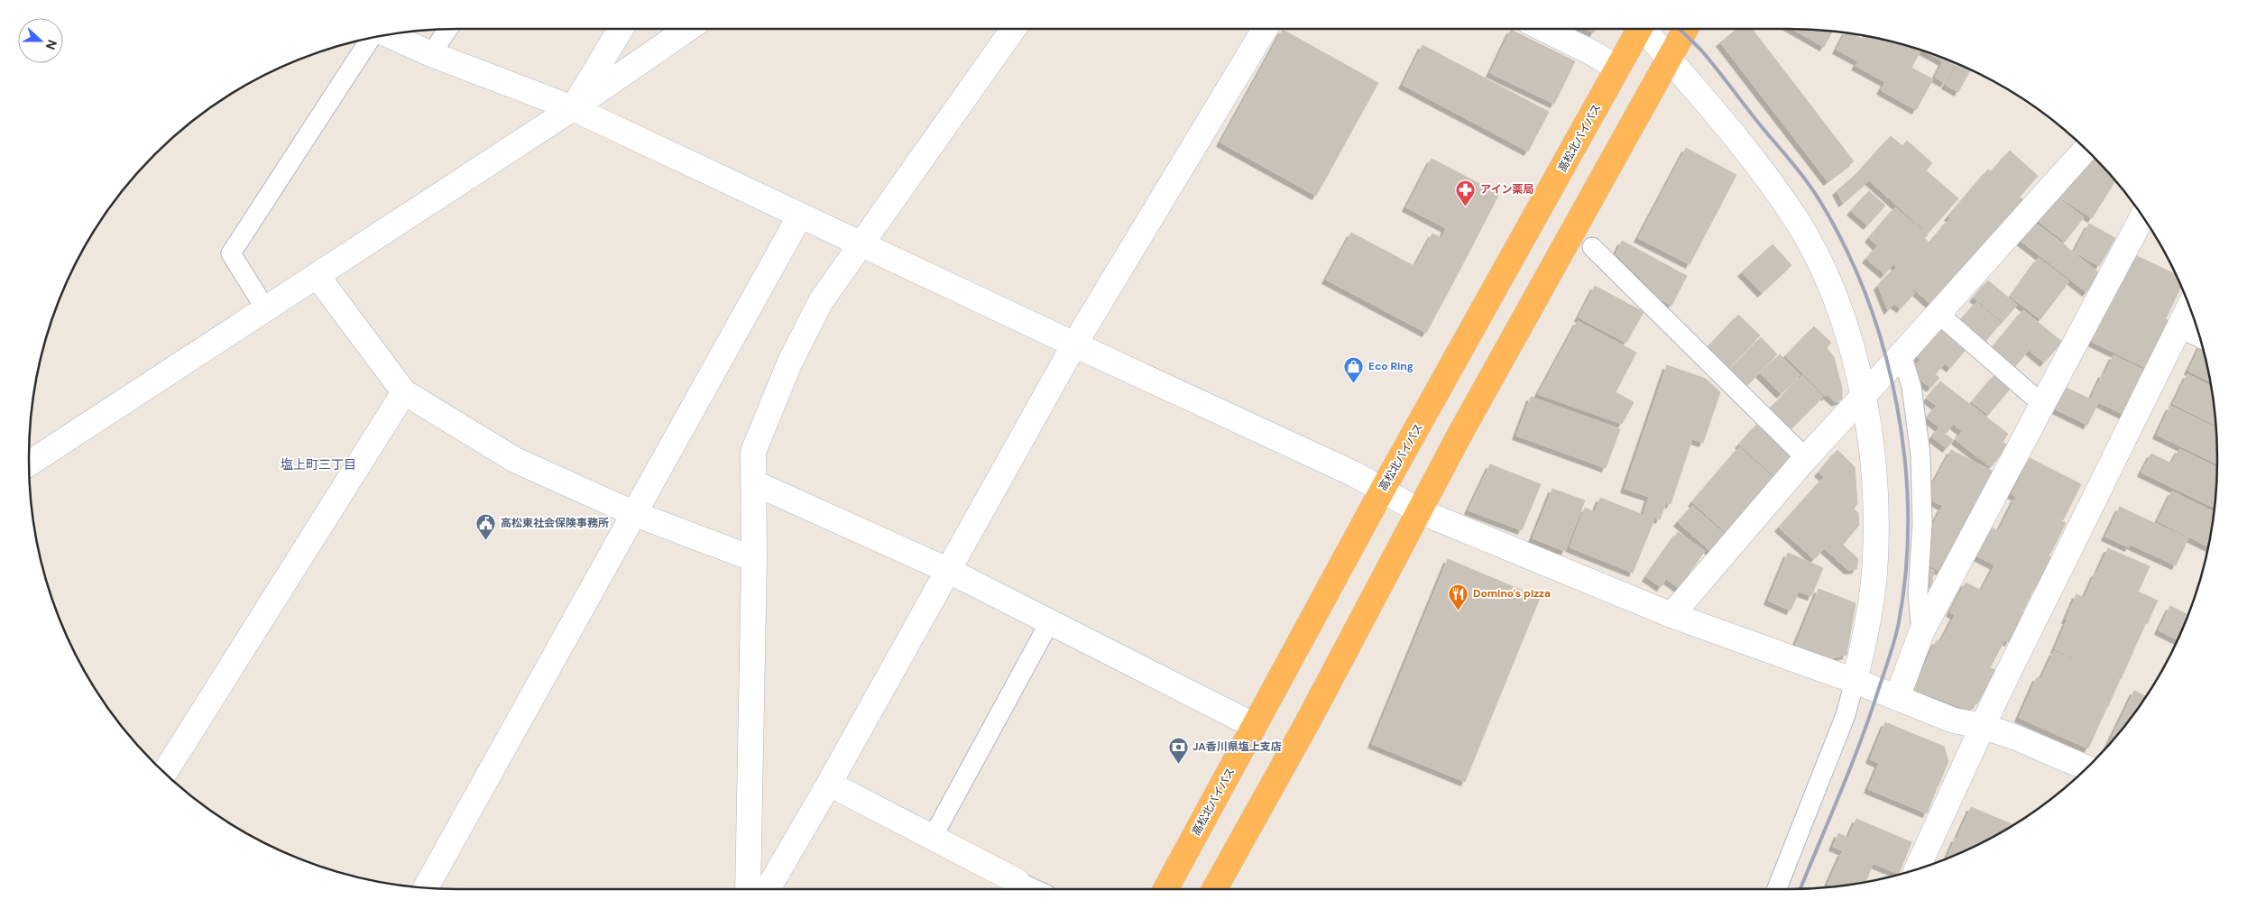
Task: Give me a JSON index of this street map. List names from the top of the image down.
{
  "streets": {
    "highway": ["高松北バイパス"]
  },
  "districts": ["塩上町三丁目"],
  "places": {
    "pharmacy": ["アイン薬局"],
    "shop": ["Eco Ring"],
    "public building": ["高松東社会保険事務所"],
    "restaurant": ["Domino's pizza"],
    "bank": ["JA香川県塩上支店"]
  },
  "north": "right"
}
